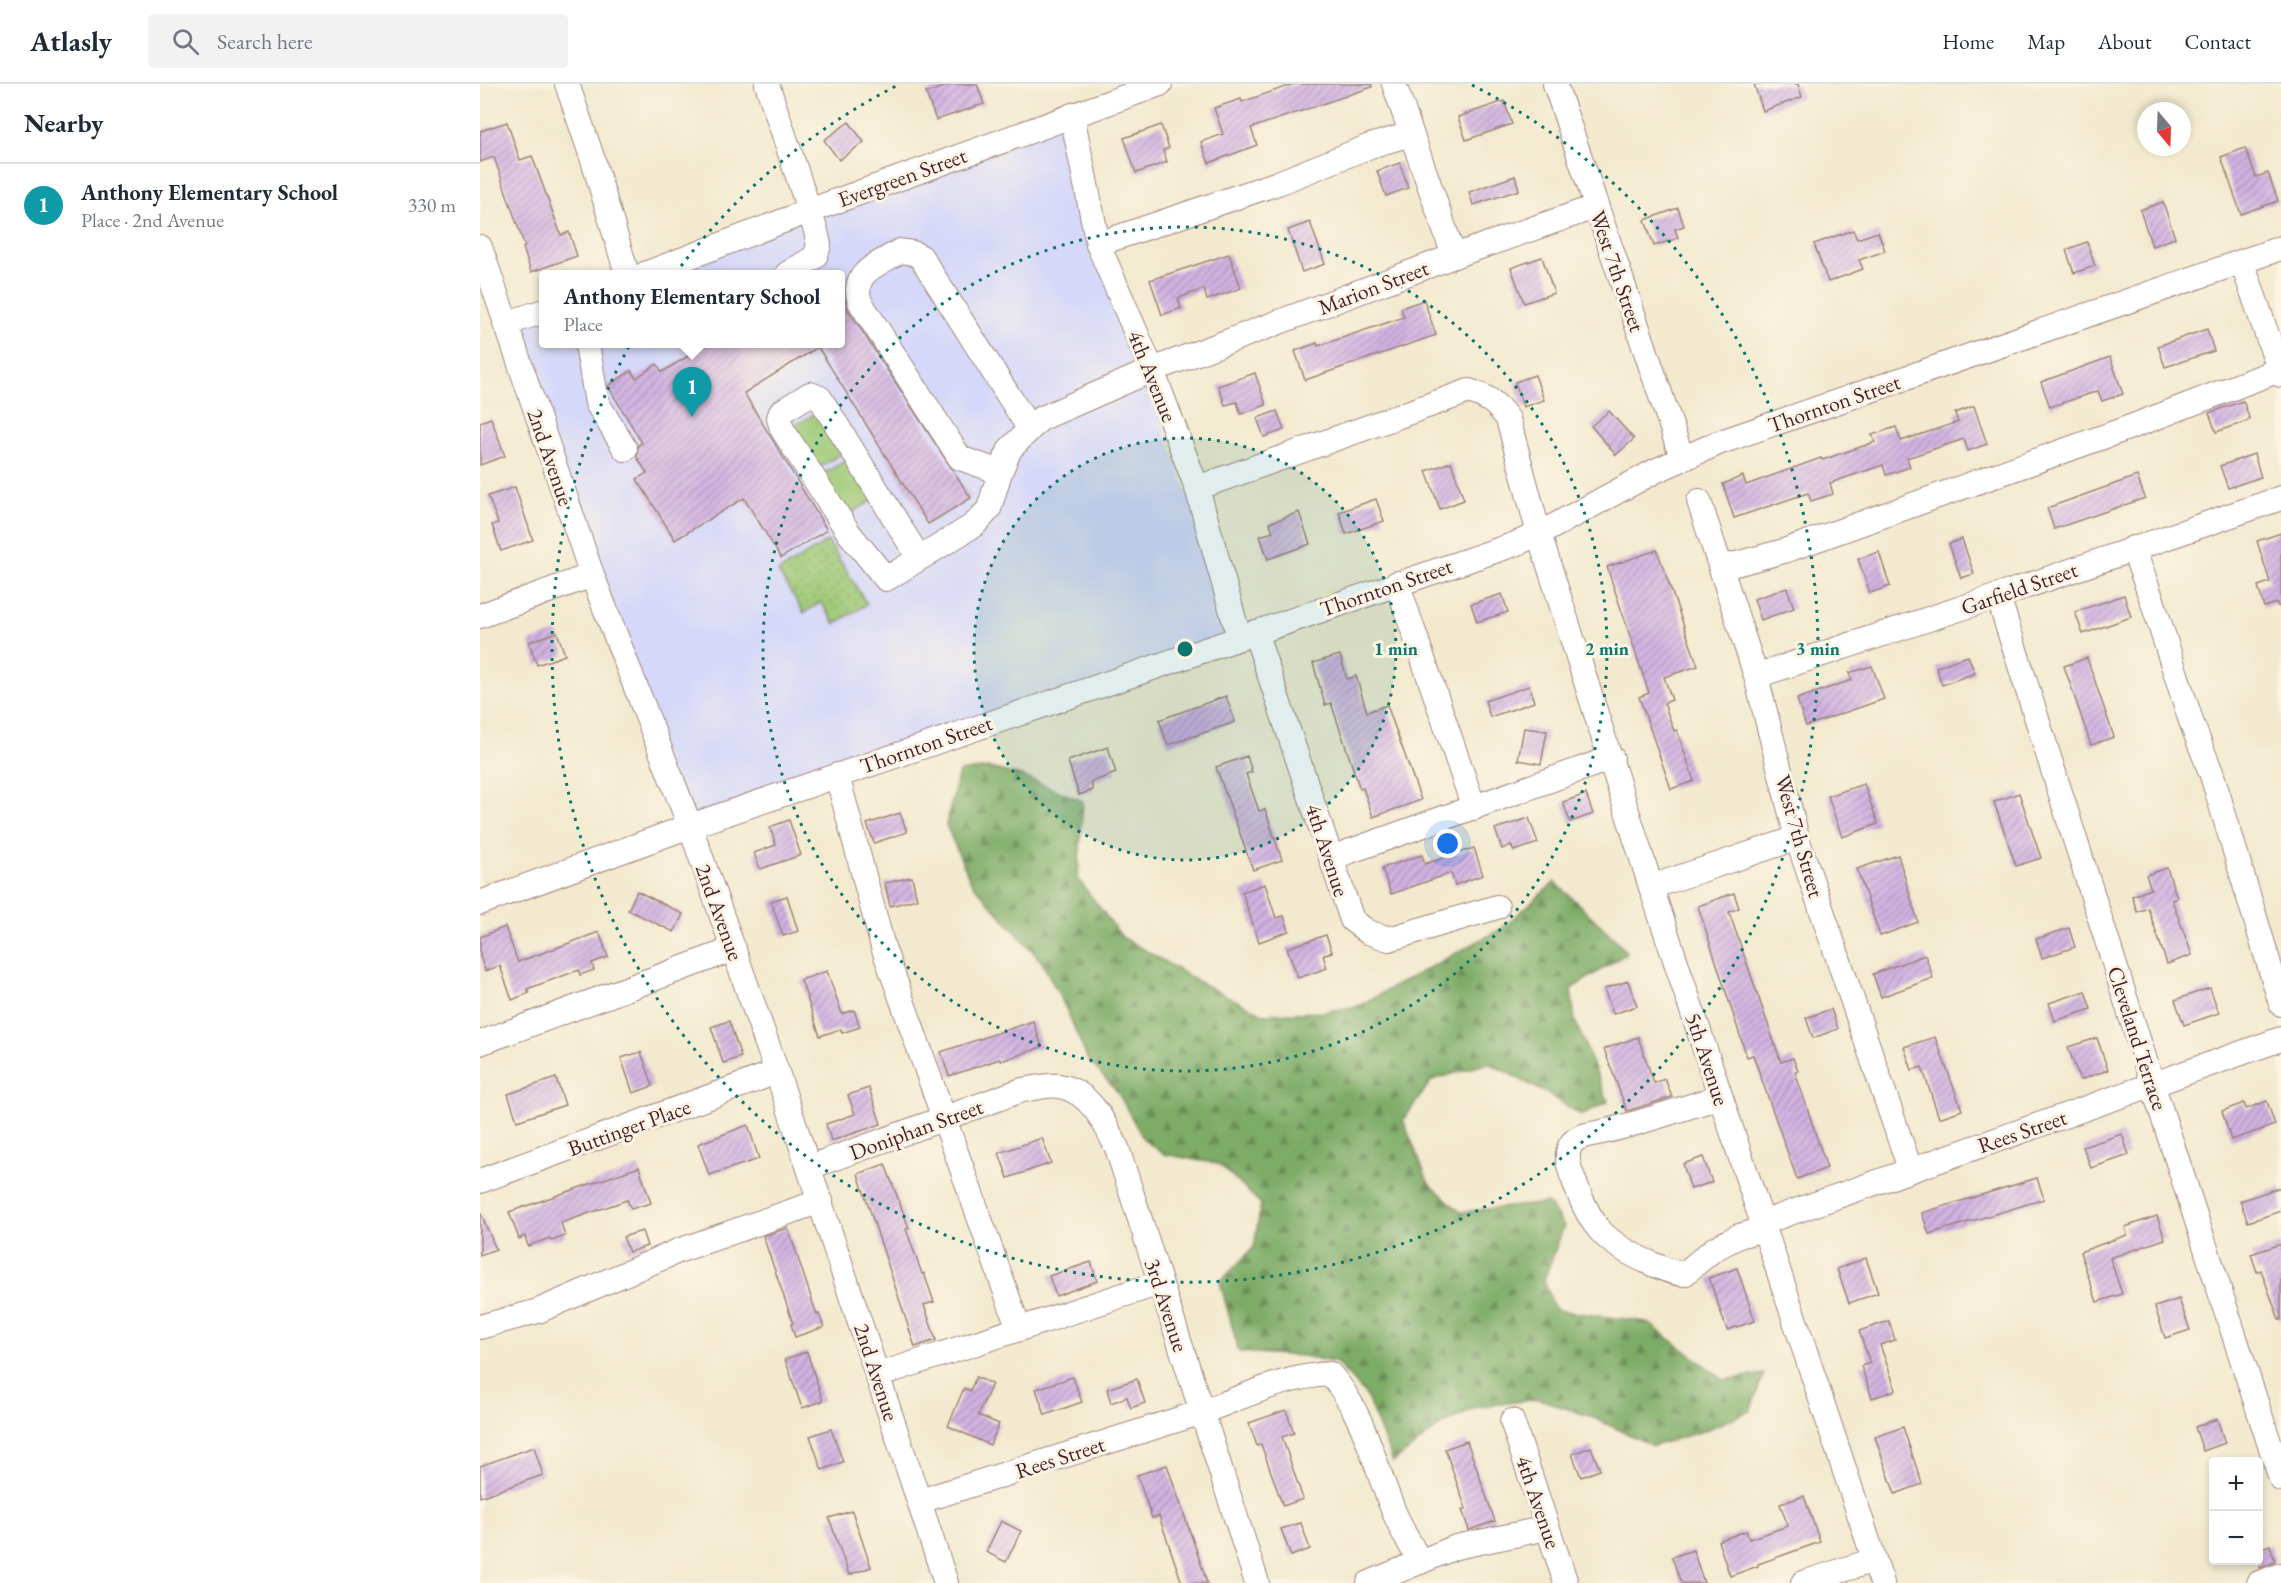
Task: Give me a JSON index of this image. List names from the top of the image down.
{
  "streets": {
    "street": [
      "Evergreen Street",
      "West 7th Street",
      "Marion Street",
      "4th Avenue",
      "Thornton Street",
      "2nd Avenue",
      "Garfield Street",
      "Cleveland Terrace",
      "5th Avenue",
      "Buttinger Place",
      "Doniphan Street",
      "Rees Street",
      "3rd Avenue"
    ]
  },
  "crossings": [
    ["Evergreen Street", "4th Avenue"],
    ["West 7th Street", "Marion Street"],
    ["West 7th Street", "Thornton Street"],
    ["West 7th Street", "Garfield Street"],
    ["West 7th Street", "Rees Street"],
    ["Marion Street", "4th Avenue"],
    ["4th Avenue", "Thornton Street"],
    ["4th Avenue", "5th Avenue"],
    ["Thornton Street", "2nd Avenue"],
    ["Thornton Street", "5th Avenue"],
    ["2nd Avenue", "Buttinger Place"],
    ["2nd Avenue", "Doniphan Street"],
    ["2nd Avenue", "Rees Street"],
    ["Garfield Street", "Cleveland Terrace"],
    ["Cleveland Terrace", "Rees Street"],
    ["5th Avenue", "Rees Street"],
    ["Doniphan Street", "3rd Avenue"],
    ["Rees Street", "3rd Avenue"]
  ],
  "north": "bottom",
  "page": {
    "header": "Atlasly",
    "search": "Search here",
    "nav": [
      "Home",
      "Map",
      "About",
      "Contact"
    ],
    "heading": "Nearby",
    "list": [
      {
        "mark": "1",
        "name": "Anthony Elementary School",
        "note": "Place · 2nd Avenue",
        "value": "330 m"
      }
    ],
    "popup": ["Anthony Elementary School", "Place"],
    "pins": "1",
    "map_buttons": ["+", "−"]
  },
  "rings": ["1 min", "2 min", "3 min"]
}
